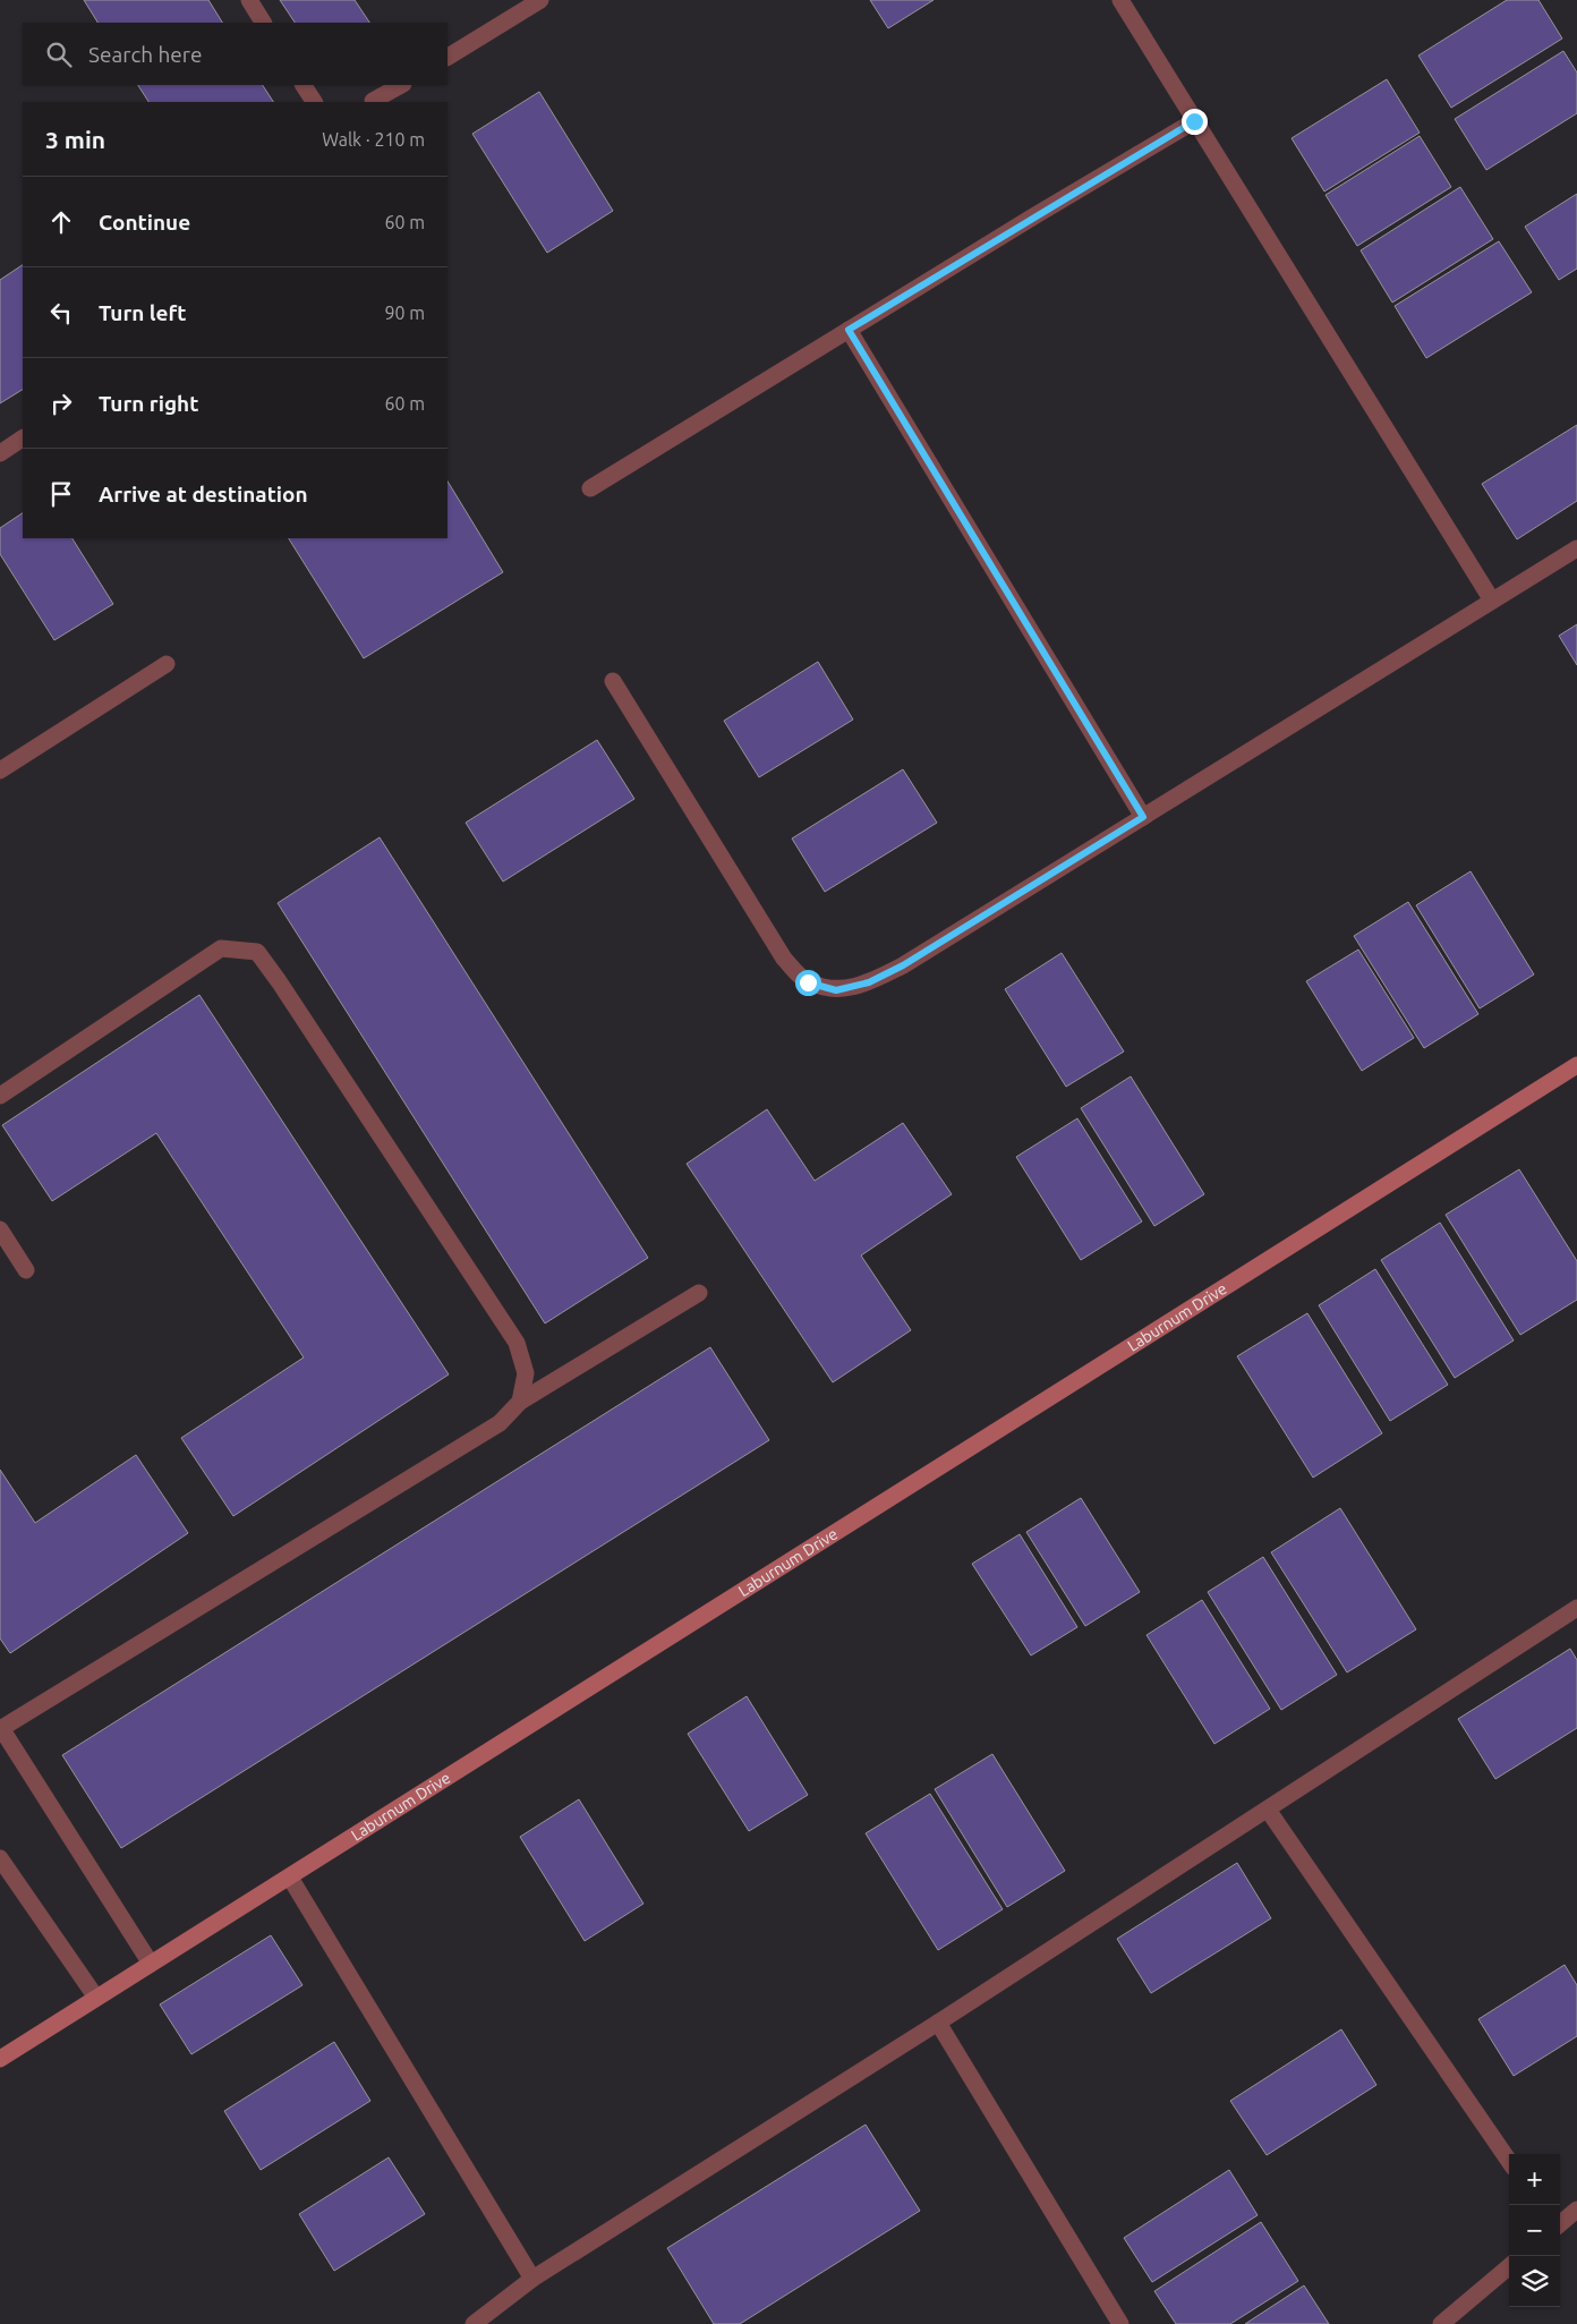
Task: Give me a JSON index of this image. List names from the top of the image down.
{
  "streets": {
    "street": ["Laburnum Drive"]
  },
  "page": {
    "search": "Search here",
    "heading": ["3 min", "Walk · 210 m"],
    "list": [
      ["Continue", "60 m"],
      ["Turn left", "90 m"],
      ["Turn right", "60 m"],
      "Arrive at destination"
    ],
    "map_buttons": ["+", "−"]
  }
}
